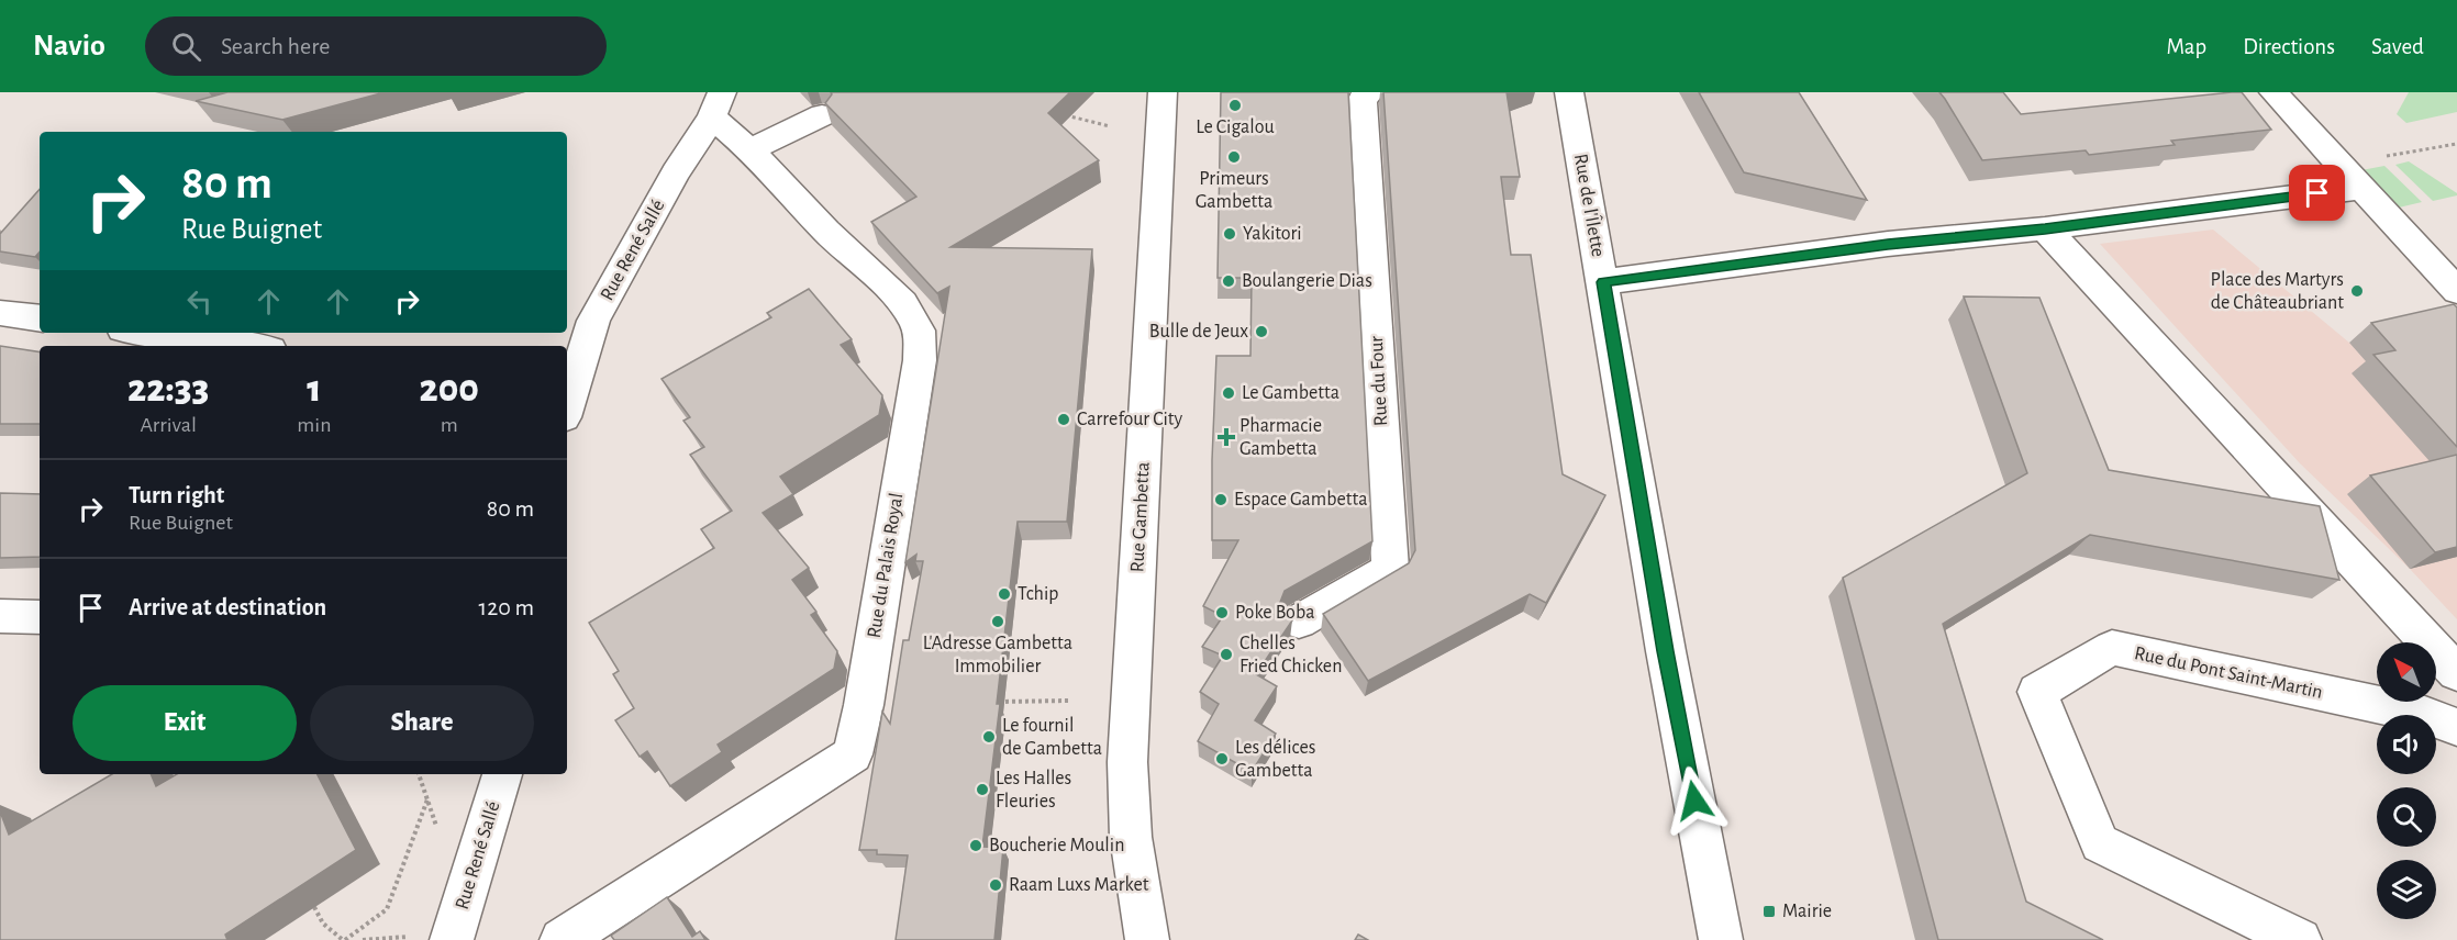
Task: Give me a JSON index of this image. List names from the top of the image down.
{
  "streets": {
    "street": [
      "Rue de l'Îlette",
      "Rue René Sallé",
      "Rue du Four",
      "Rue Gambetta",
      "Rue du Palais Royal",
      "Rue du Pont Saint-Martin"
    ]
  },
  "crossings": [
    ["Rue René Sallé", "Rue du Palais Royal"]
  ],
  "places": {
    "other": [
      "Le Cigalou",
      "Primeurs Gambetta",
      "Yakitori",
      "Boulangerie Dias",
      "Place des Martyrs de Châteaubriant",
      "Bulle de Jeux",
      "Le Gambetta",
      "Carrefour City",
      "Espace Gambetta",
      "Tchip",
      "Poke Boba",
      "L'Adresse Gambetta Immobilier",
      "Chelles Fried Chicken",
      "Le fournil de Gambetta",
      "Les délices Gambetta",
      "Les Halles Fleuries",
      "Boucherie Moulin",
      "Raam Luxs Market"
    ],
    "health": ["Pharmacie Gambetta"],
    "transit": ["Mairie"]
  },
  "north": "top left",
  "page": {
    "header": "Navio",
    "search": "Search here",
    "nav": ["Map", "Directions", "Saved"],
    "turn": ["80 m", "Rue Buignet"],
    "eta": [
      "22:33",
      "Arrival",
      "1",
      "min",
      "200",
      "m"
    ],
    "list": [
      {
        "name": "Turn right",
        "note": "Rue Buignet",
        "value": "80 m"
      },
      {
        "name": "Arrive at destination",
        "value": "120 m"
      }
    ],
    "buttons": ["Exit", "Share"]
  }
}
